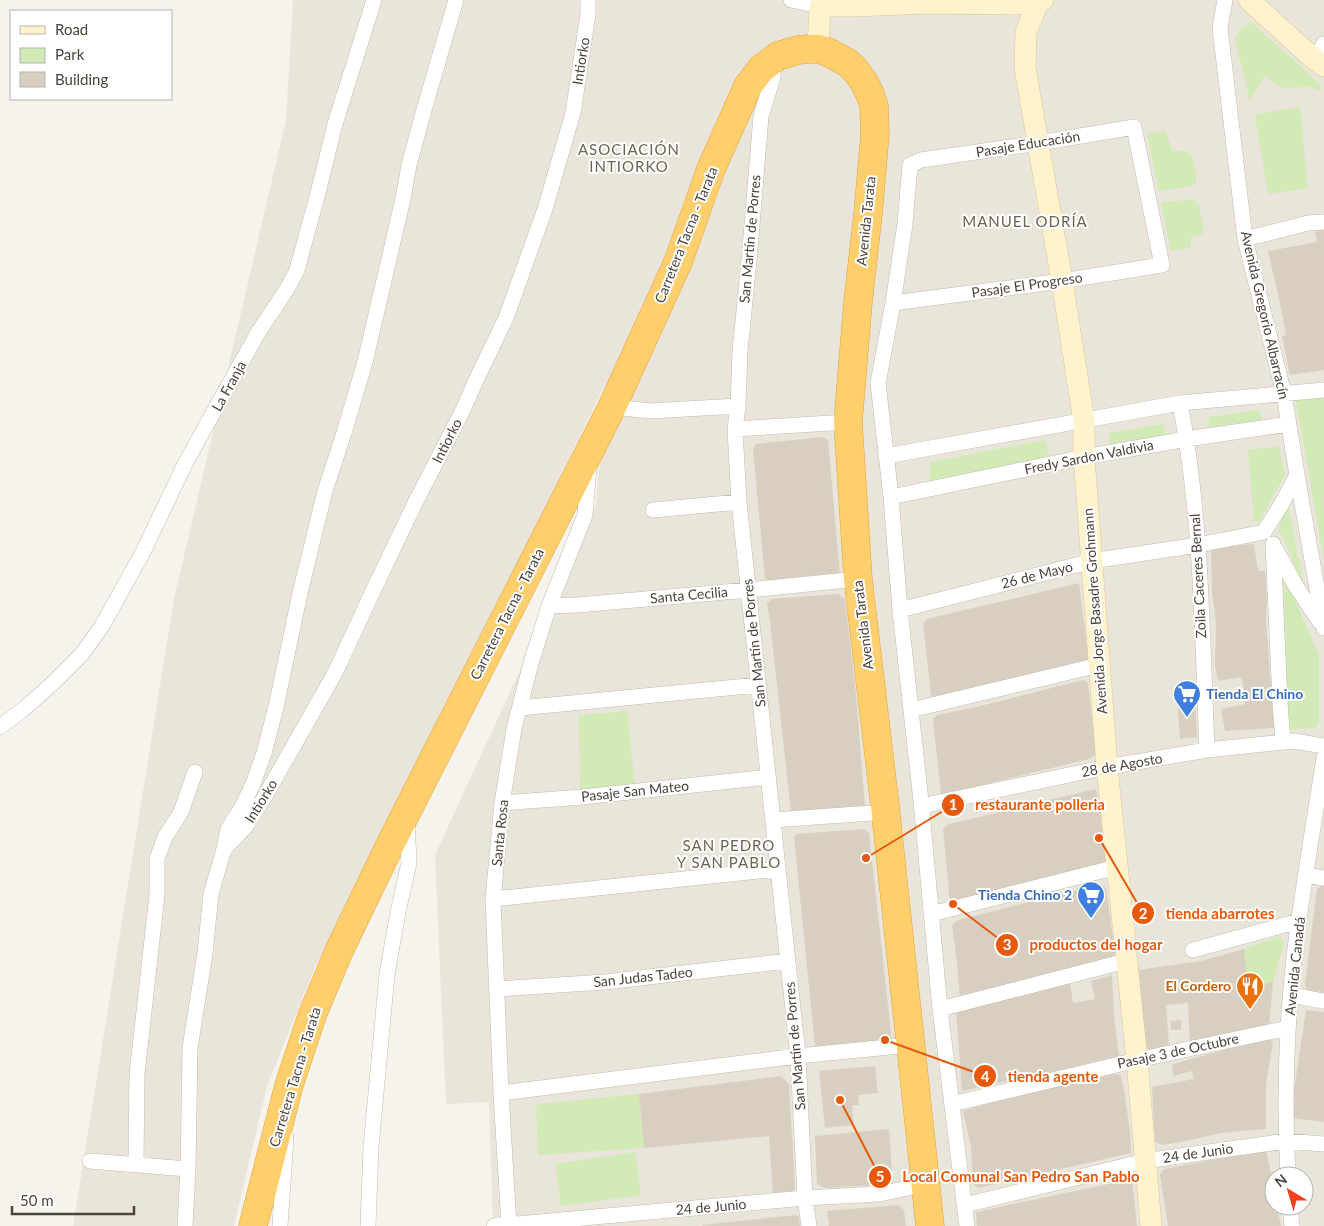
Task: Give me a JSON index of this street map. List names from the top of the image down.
{
  "streets": {
    "highway": ["Avenida Tarata", "Carretera Tacna - Tarata"],
    "street": [
      "Intiorko",
      "Pasaje Educación",
      "San Martín de Porres",
      "Pasaje El Progreso",
      "Avenida Gregorio Albarracín",
      "La Franja",
      "Fredy Sardon Valdivia",
      "26 de Mayo",
      "Zoila Caceres Bernal",
      "Santa Cecilia",
      "Avenida Jorge Basadre Grohmann",
      "28 de Agosto",
      "Pasaje San Mateo",
      "Santa Rosa",
      "Avenida Canadá",
      "San Judas Tadeo",
      "Pasaje 3 de Octubre",
      "24 de Junio"
    ]
  },
  "crossings": [
    ["Pasaje Educación", "Pasaje El Progreso"],
    ["Pasaje Educación", "Avenida Jorge Basadre Grohmann"],
    ["Avenida Tarata", "Carretera Tacna - Tarata"],
    ["Avenida Tarata", "Santa Cecilia"],
    ["Avenida Tarata", "24 de Junio"],
    ["Carretera Tacna - Tarata", "San Martín de Porres"],
    ["Carretera Tacna - Tarata", "Santa Rosa"],
    ["San Martín de Porres", "Santa Cecilia"],
    ["San Martín de Porres", "Pasaje San Mateo"],
    ["San Martín de Porres", "San Judas Tadeo"],
    ["San Martín de Porres", "24 de Junio"],
    ["Pasaje El Progreso", "Avenida Jorge Basadre Grohmann"],
    ["Avenida Gregorio Albarracín", "Fredy Sardon Valdivia"],
    ["Fredy Sardon Valdivia", "Zoila Caceres Bernal"],
    ["Fredy Sardon Valdivia", "Avenida Jorge Basadre Grohmann"],
    ["26 de Mayo", "Zoila Caceres Bernal"],
    ["26 de Mayo", "Avenida Jorge Basadre Grohmann"],
    ["Zoila Caceres Bernal", "28 de Agosto"],
    ["Santa Cecilia", "Santa Rosa"],
    ["Avenida Jorge Basadre Grohmann", "28 de Agosto"],
    ["Avenida Jorge Basadre Grohmann", "Pasaje 3 de Octubre"],
    ["Avenida Jorge Basadre Grohmann", "24 de Junio"],
    ["Pasaje San Mateo", "Santa Rosa"],
    ["Santa Rosa", "San Judas Tadeo"],
    ["Santa Rosa", "24 de Junio"],
    ["Avenida Canadá", "Pasaje 3 de Octubre"],
    ["Avenida Canadá", "24 de Junio"]
  ],
  "districts": ["ASOCIACIÓN INTIORKO", "MANUEL ODRÍA", "SAN PEDRO Y SAN PABLO"],
  "places": {
    "supermarket": ["Tienda El Chino", "Tienda Chino 2"],
    "other": [
      "tienda abarrotes",
      "restaurante polleria",
      "productos del hogar",
      "tienda agente",
      "Local Comunal San Pedro San Pablo"
    ],
    "restaurant": ["El Cordero"]
  },
  "legend": ["Road", "Park", "Building"],
  "scale_bar": "50 m",
  "north": "top left"
}
